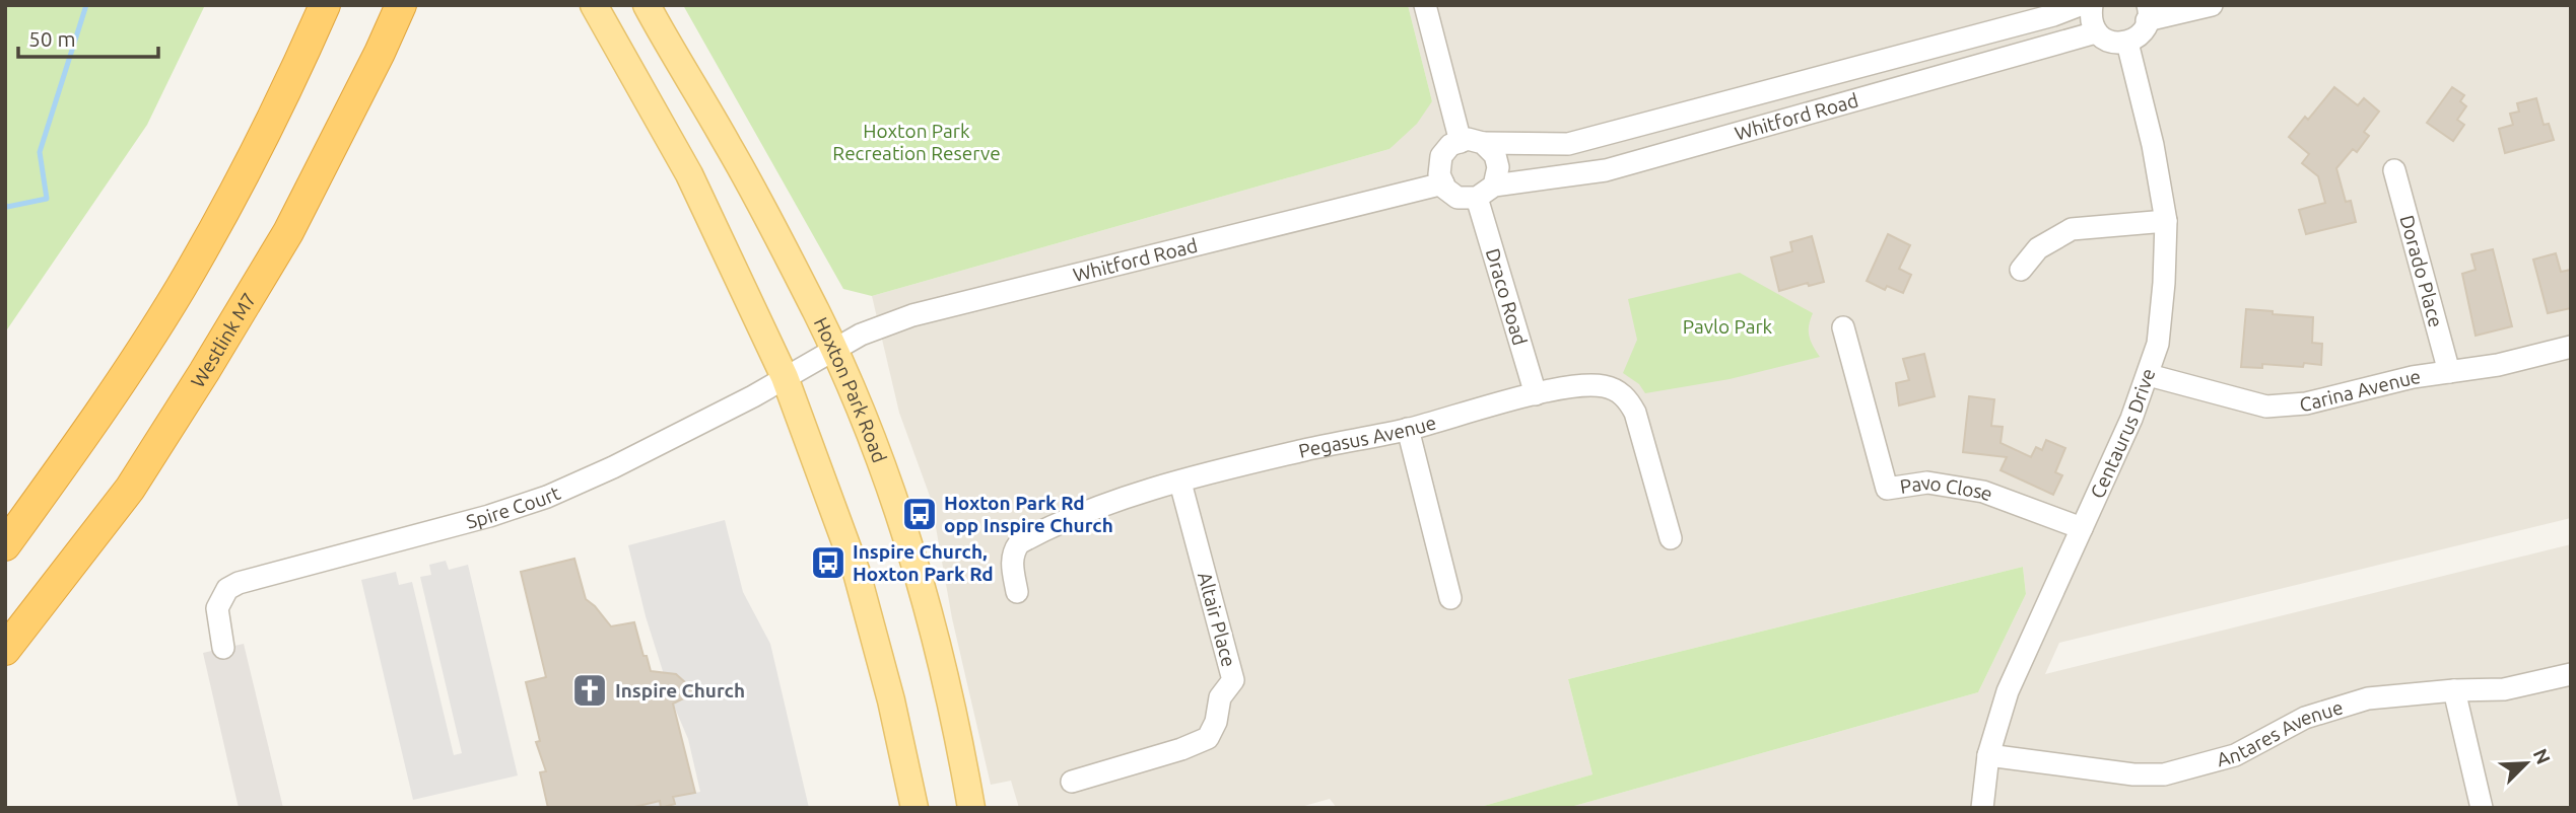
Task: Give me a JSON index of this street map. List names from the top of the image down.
{
  "streets": {
    "highway": ["Westlink M7"],
    "main road": ["Hoxton Park Road"],
    "street": [
      "Whitford Road",
      "Dorado Place",
      "Draco Road",
      "Carina Avenue",
      "Centaurus Drive",
      "Pegasus Avenue",
      "Pavo Close",
      "Spire Court",
      "Altair Place",
      "Antares Avenue"
    ]
  },
  "crossings": [
    ["Whitford Road", "Draco Road"],
    ["Whitford Road", "Hoxton Park Road"],
    ["Whitford Road", "Spire Court"],
    ["Dorado Place", "Carina Avenue"],
    ["Draco Road", "Pegasus Avenue"],
    ["Hoxton Park Road", "Spire Court"],
    ["Carina Avenue", "Centaurus Drive"],
    ["Centaurus Drive", "Pavo Close"],
    ["Centaurus Drive", "Antares Avenue"],
    ["Pegasus Avenue", "Altair Place"]
  ],
  "parks": ["Hoxton Park Recreation Reserve", "Pavlo Park"],
  "places": {
    "bus stop": ["Hoxton Park Rd opp Inspire Church", "Inspire Church, Hoxton Park Rd"],
    "church": ["Inspire Church"]
  },
  "scale_bar": "50 m",
  "north": "top right"
}
